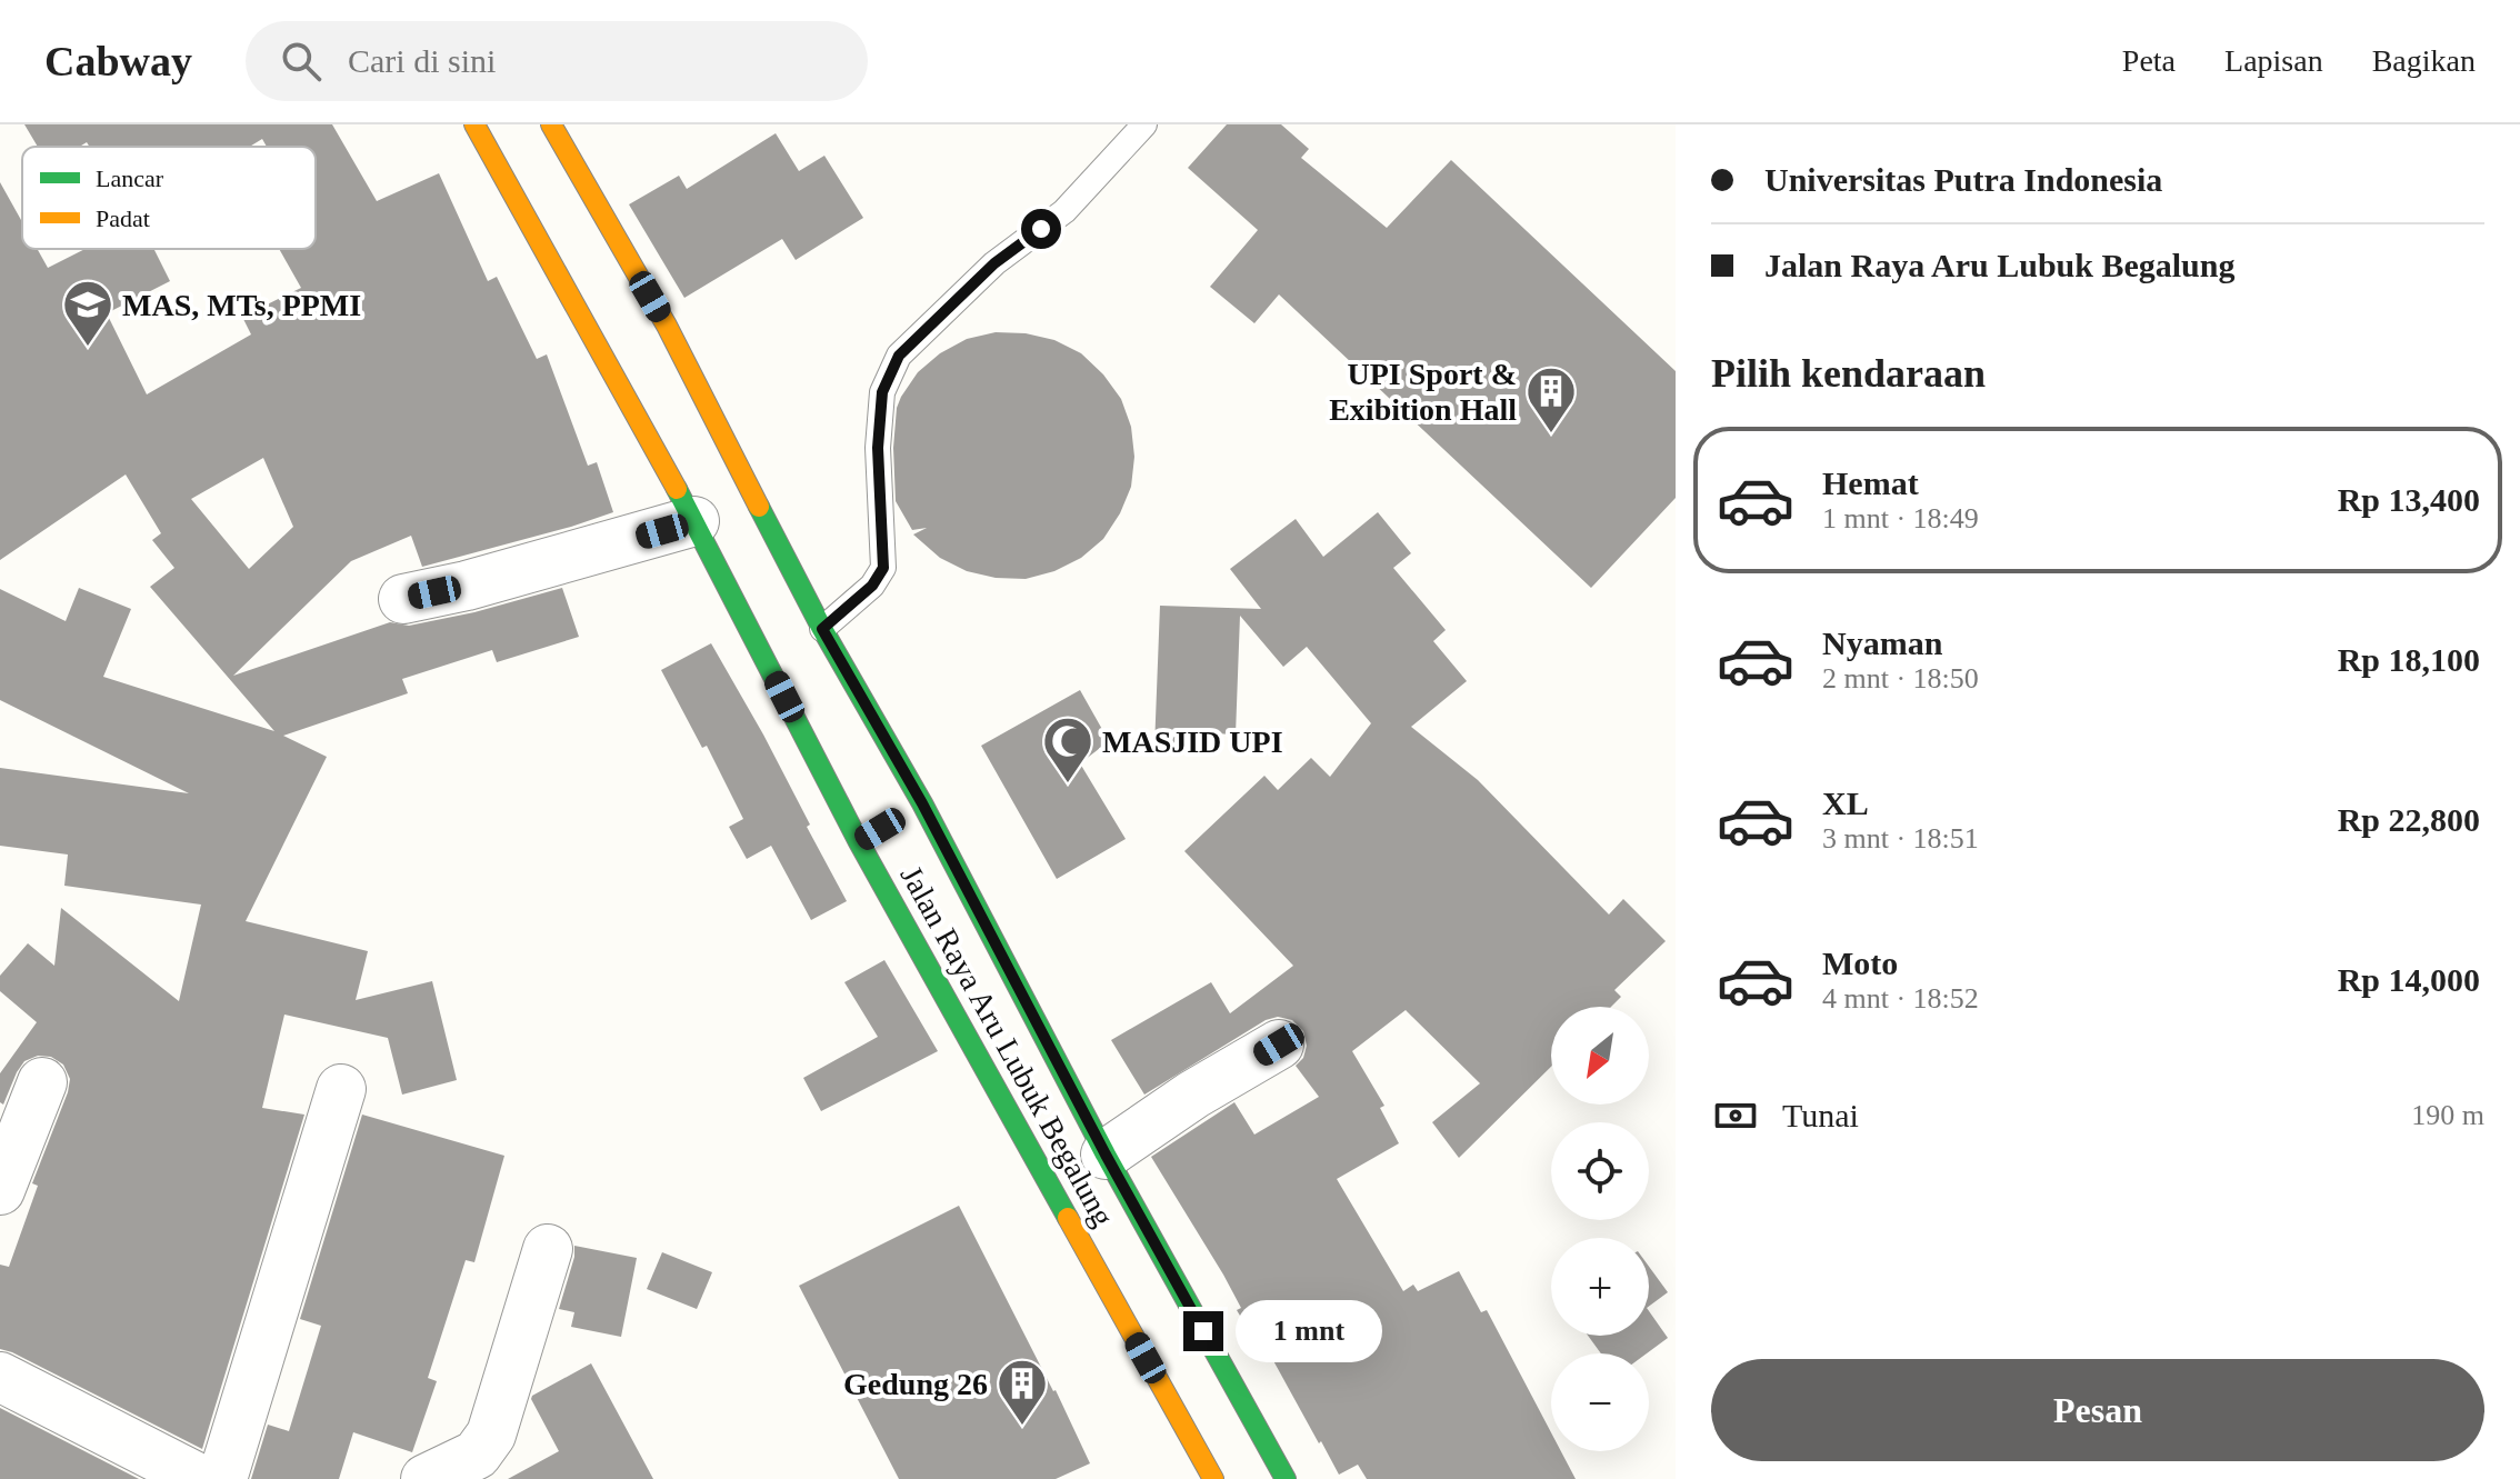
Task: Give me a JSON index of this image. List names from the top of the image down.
{
  "streets": {
    "main road": ["Jalan Raya Aru Lubuk Begalung"]
  },
  "places": {
    "school or university": ["MAS, MTs, PPMI"],
    "building": ["UPI Sport & Exibition Hall", "Gedung 26"],
    "mosque": ["MASJID UPI"]
  },
  "legend": ["Lancar", "Padat"],
  "north": "bottom left",
  "page": {
    "header": "Cabway",
    "search": "Cari di sini",
    "nav": ["Peta", "Lapisan", "Bagikan"],
    "banner": ["Universitas Putra Indonesia", "Jalan Raya Aru Lubuk Begalung"],
    "heading": "Pilih kendaraan",
    "list": [
      {
        "name": "Hemat",
        "note": "1 mnt · 18:49",
        "value": "Rp 13,400"
      },
      {
        "name": "Nyaman",
        "note": "2 mnt · 18:50",
        "value": "Rp 18,100"
      },
      {
        "name": "XL",
        "note": "3 mnt · 18:51",
        "value": "Rp 22,800"
      },
      {
        "name": "Moto",
        "note": "4 mnt · 18:52",
        "value": "Rp 14,000"
      }
    ],
    "map_buttons": ["+", "−"],
    "pay": ["Tunai", "190 m"],
    "bubble": "1 mnt",
    "buttons": "Pesan"
  }
}
